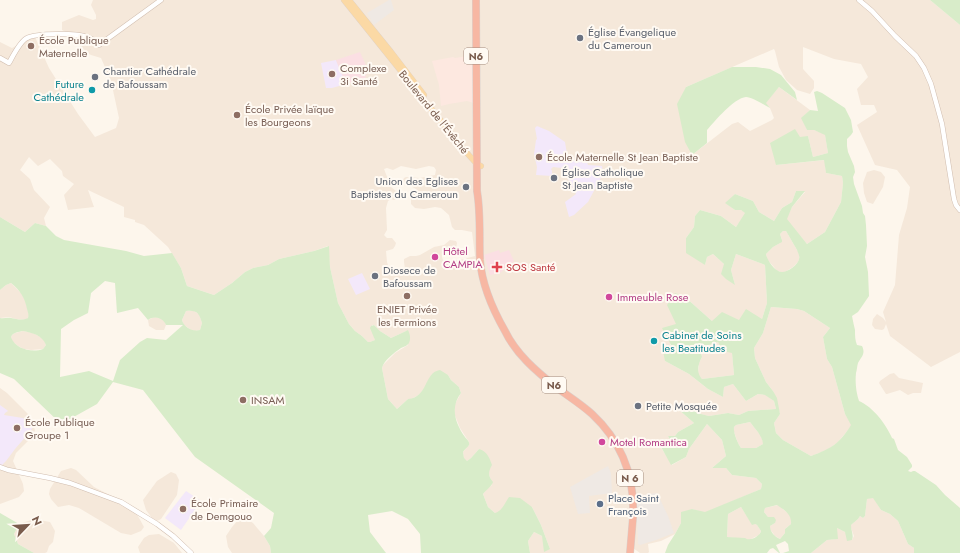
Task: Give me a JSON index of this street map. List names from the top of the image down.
{
  "streets": {
    "highway": ["N6", "N 6"],
    "main road": ["Boulevard de l'Évêché"]
  },
  "crossings": [
    ["N6", "Boulevard de l'Évêché"],
    ["N6", "N 6"]
  ],
  "places": {
    "other": [
      "Église Évangelique du Cameroun",
      "École Publique Maternelle",
      "Complexe 3i Santé",
      "Chantier Cathédrale de Bafoussam",
      "Future Cathédrale",
      "École Privée laïque les Bourgeons",
      "École Maternelle St Jean Baptiste",
      "Église Catholique St Jean Baptiste",
      "Union des Eglises Baptistes du Cameroun",
      "Hôtel CAMPIA",
      "Diosece de Bafoussam",
      "ENIET Privée les Fermions",
      "Immeuble Rose",
      "Cabinet de Soins les Beatitudes",
      "INSAM",
      "Petite Mosquée",
      "École Publique Groupe 1",
      "Motel Romantica",
      "Place Saint François",
      "École Primaire de Demgouo"
    ],
    "health": ["SOS Santé"]
  },
  "north": "top right"
}
